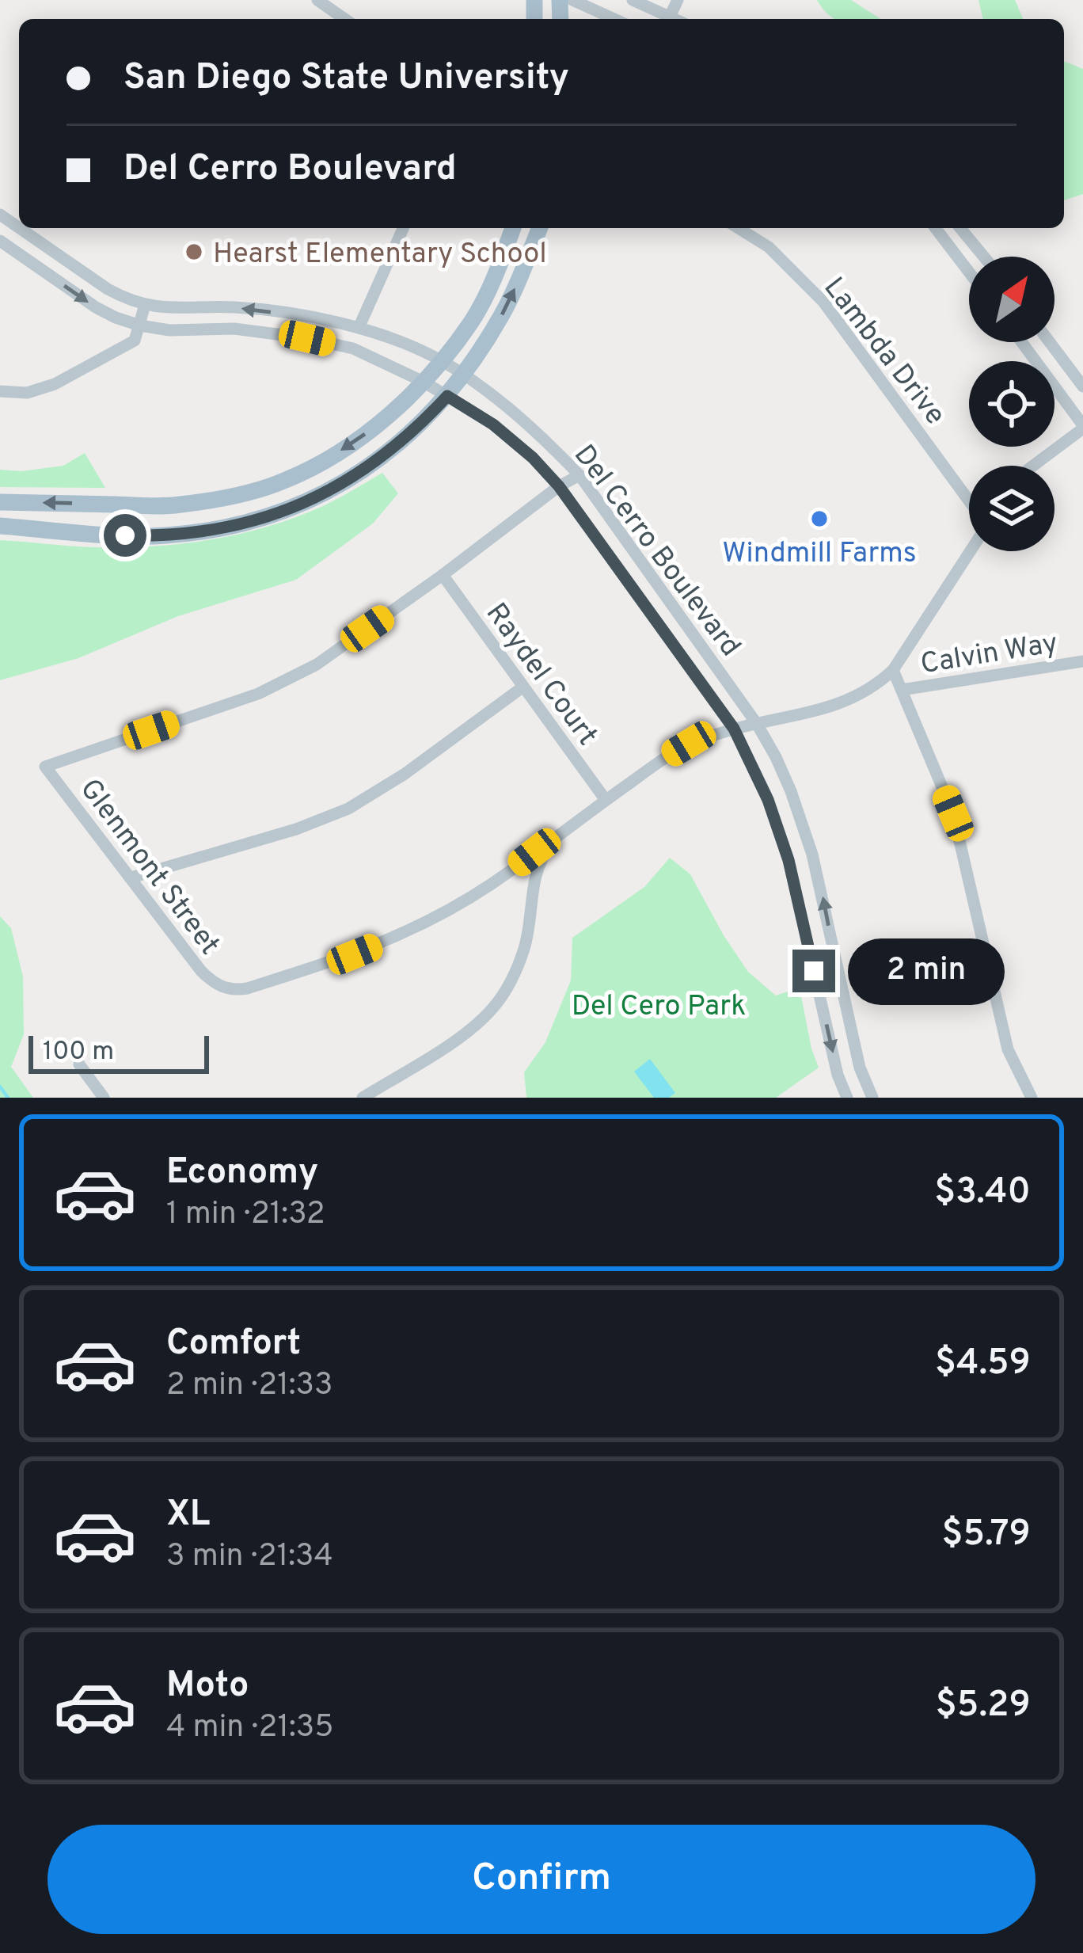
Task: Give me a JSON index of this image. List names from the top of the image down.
{
  "streets": {
    "street": [
      "Lambda Drive",
      "Del Cerro Boulevard",
      "Calvin Way",
      "Raydel Court",
      "Glenmont Street"
    ]
  },
  "crossings": [
    ["Raydel Court", "Glenmont Street"]
  ],
  "parks": ["Del Cero Park"],
  "places": ["Hearst Elementary School", "Windmill Farms"],
  "scale_bar": "100 m",
  "north": "top right",
  "page": {
    "banner": ["San Diego State University", "Del Cerro Boulevard"],
    "bubble": "2 min",
    "scale": "100 m",
    "list": [
      {
        "name": "Economy",
        "note": "1 min · 21:32",
        "value": "$3.40"
      },
      {
        "name": "Comfort",
        "note": "2 min · 21:33",
        "value": "$4.59"
      },
      {
        "name": "XL",
        "note": "3 min · 21:34",
        "value": "$5.79"
      },
      {
        "name": "Moto",
        "note": "4 min · 21:35",
        "value": "$5.29"
      }
    ],
    "buttons": "Confirm"
  }
}
